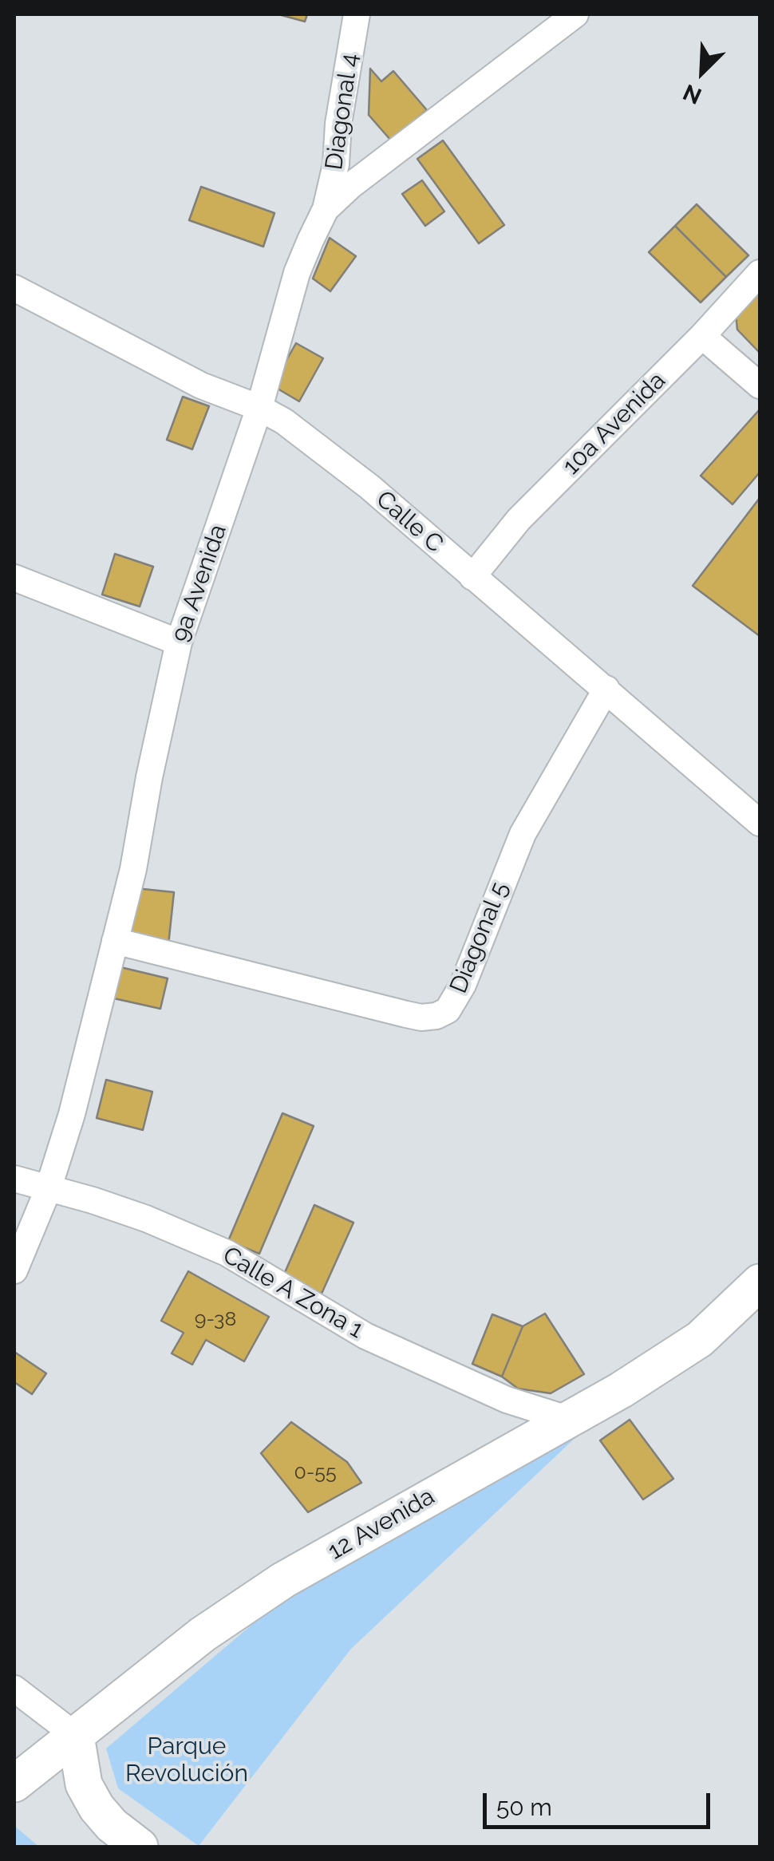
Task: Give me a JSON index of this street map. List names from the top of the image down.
{
  "streets": {
    "street": [
      "Diagonal 4",
      "10a Avenida",
      "Calle C",
      "9a Avenida",
      "Diagonal 5",
      "Calle A Zona 1",
      "12 Avenida"
    ]
  },
  "crossings": [
    ["Diagonal 4", "9a Avenida"],
    ["10a Avenida", "Calle C"],
    ["Calle C", "9a Avenida"],
    ["Calle C", "Diagonal 5"],
    ["9a Avenida", "Diagonal 5"],
    ["9a Avenida", "Calle A Zona 1"],
    ["Calle A Zona 1", "12 Avenida"]
  ],
  "parks": ["Parque Revolución"],
  "house_numbers": ["9-38", "0-55"],
  "scale_bar": "50 m",
  "north": "bottom left"
}
